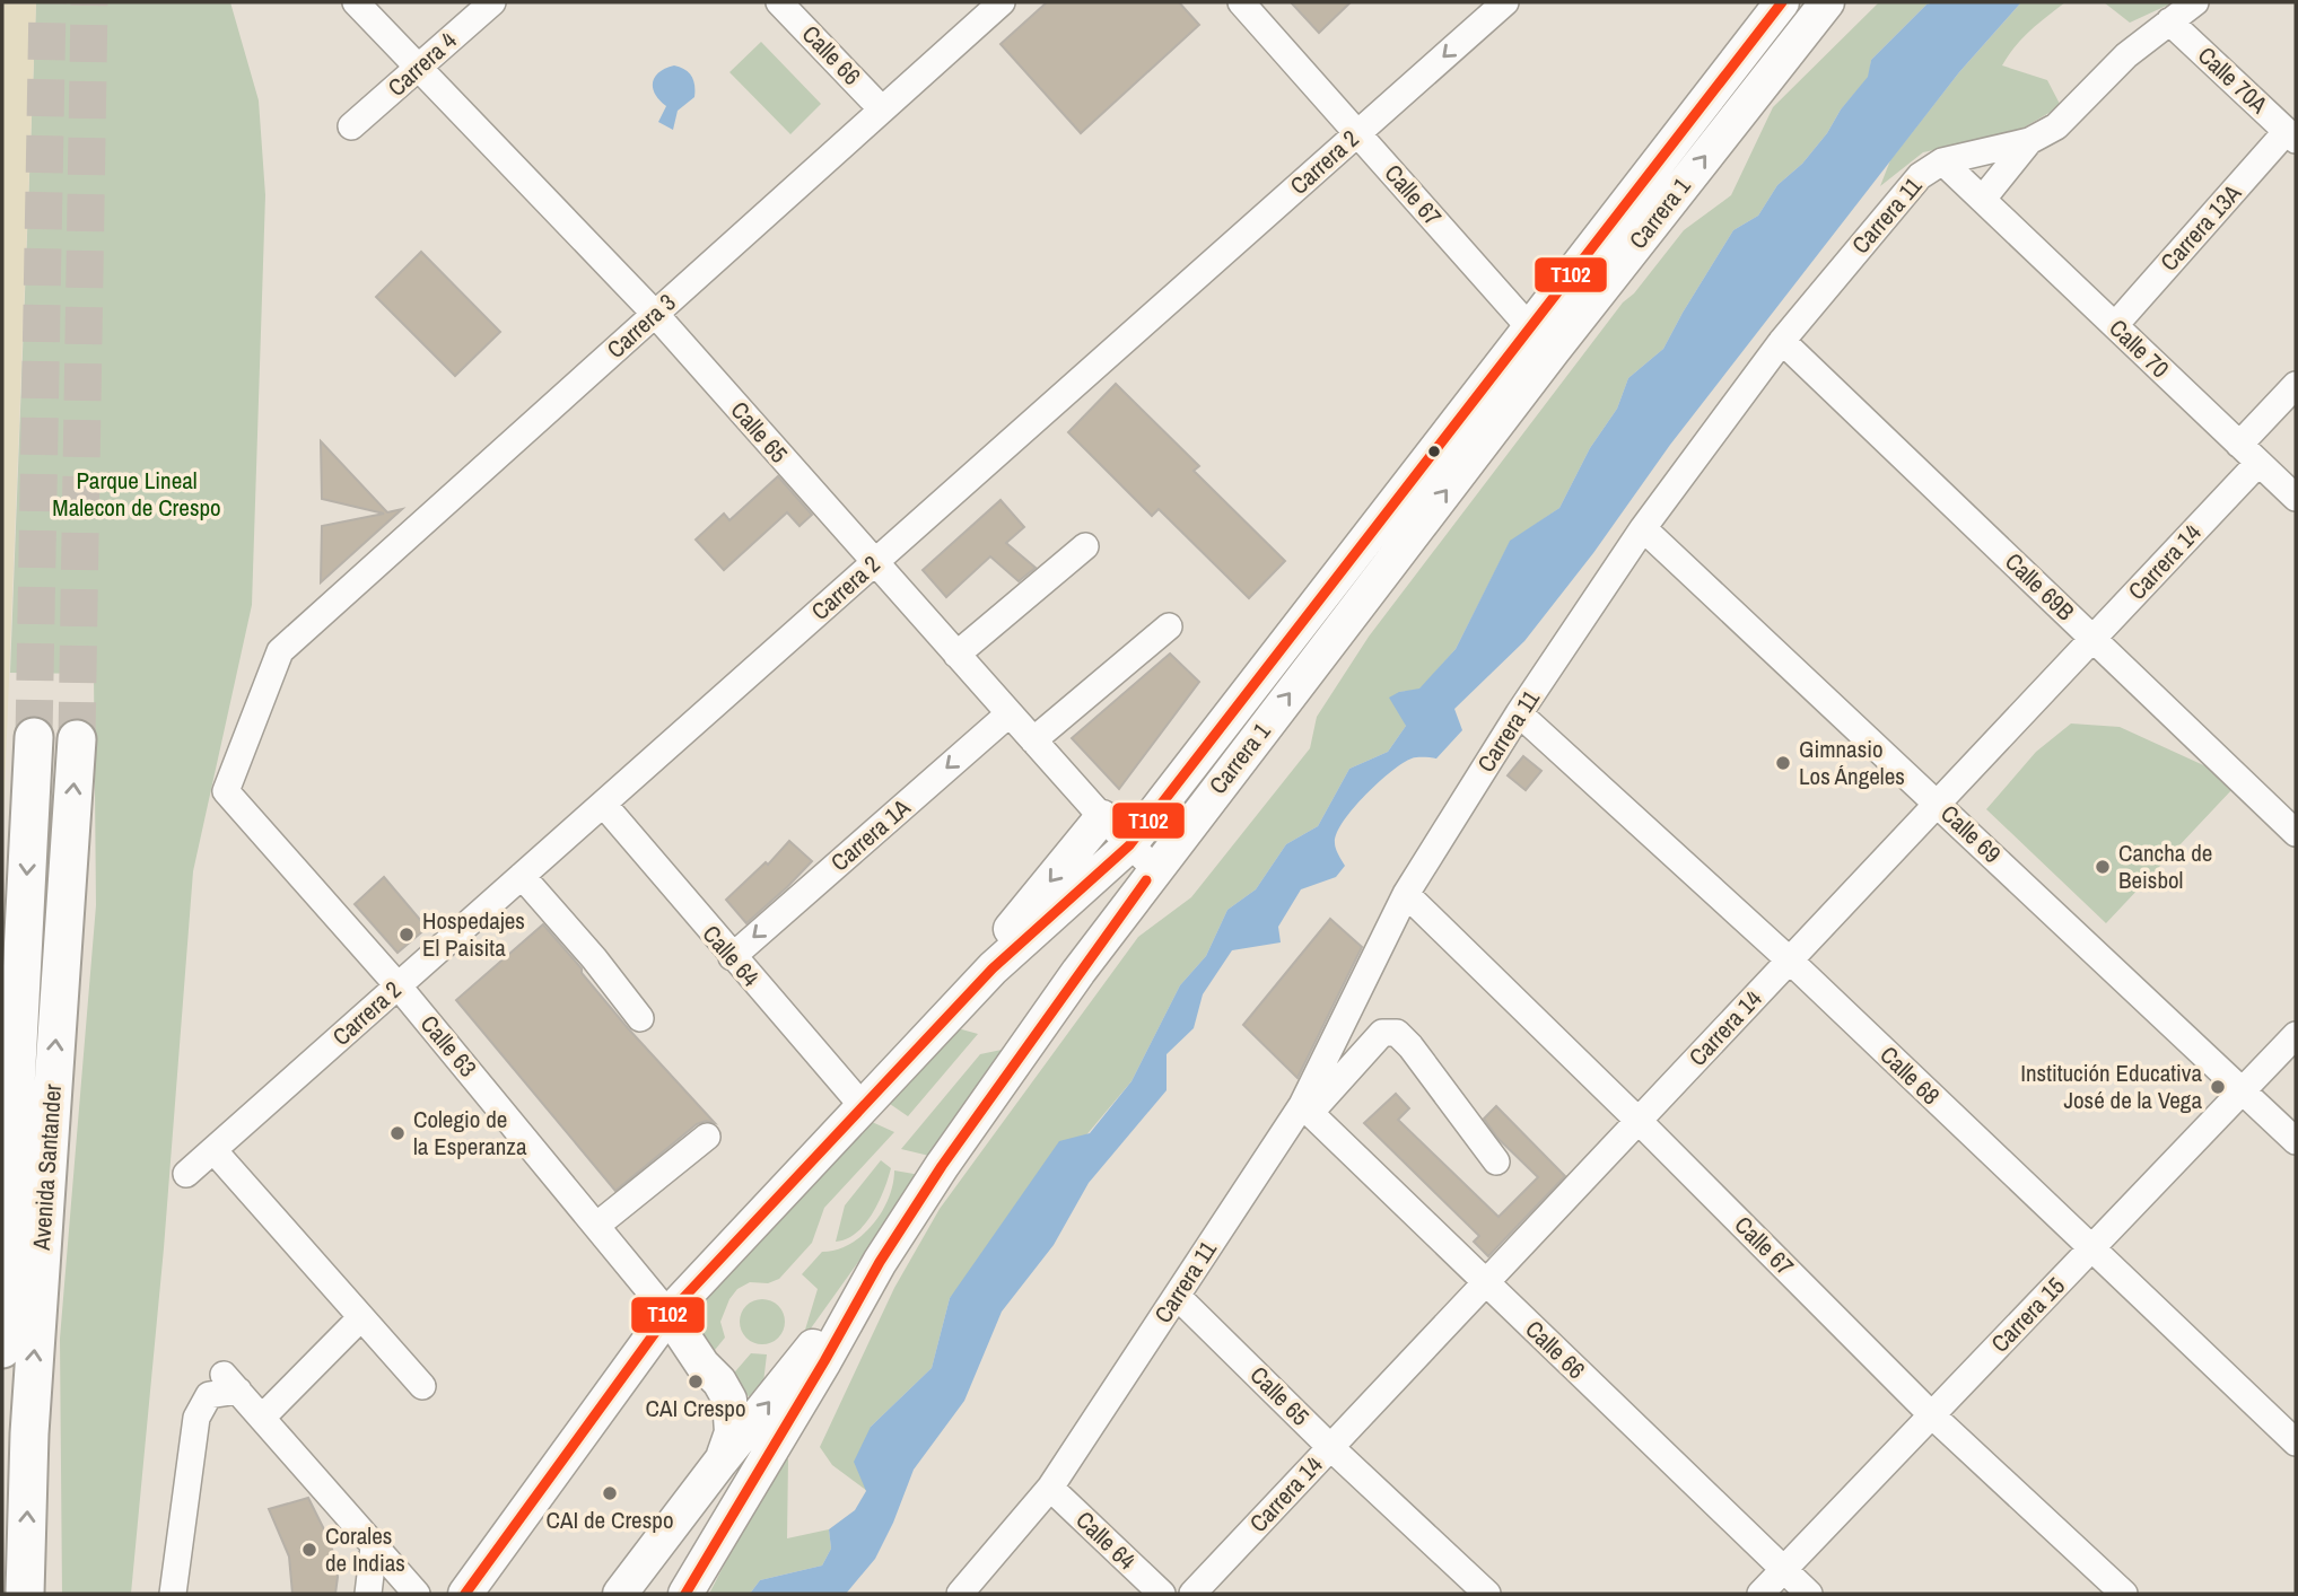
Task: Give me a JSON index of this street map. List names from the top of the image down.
{
  "streets": {
    "highway": ["Avenida Santander"],
    "main road": ["Carrera 1"],
    "street": [
      "Calle 66",
      "Carrera 4",
      "Calle 70A",
      "Carrera 2",
      "Calle 67",
      "Carrera 11",
      "Carrera 13A",
      "Carrera 3",
      "Calle 70",
      "Calle 65",
      "Carrera 14",
      "Calle 69B",
      "Calle 69",
      "Carrera 1A",
      "Calle 64",
      "Calle 63",
      "Calle 68",
      "Carrera 15"
    ]
  },
  "crossings": [
    ["Calle 66", "Carrera 11"],
    ["Calle 66", "Carrera 3"],
    ["Calle 66", "Carrera 14"],
    ["Calle 66", "Carrera 15"],
    ["Carrera 4", "Calle 65"],
    ["Calle 70A", "Carrera 11"],
    ["Calle 70A", "Carrera 13A"],
    ["Carrera 2", "Calle 67"],
    ["Carrera 2", "Calle 65"],
    ["Carrera 2", "Calle 64"],
    ["Carrera 2", "Calle 63"],
    ["Calle 67", "Carrera 1"],
    ["Calle 67", "Carrera 11"],
    ["Calle 67", "Carrera 14"],
    ["Calle 67", "Carrera 15"],
    ["Carrera 1", "Calle 65"],
    ["Carrera 1", "Calle 64"],
    ["Carrera 1", "Calle 63"],
    ["Carrera 11", "Calle 70"],
    ["Carrera 11", "Calle 65"],
    ["Carrera 11", "Calle 69B"],
    ["Carrera 11", "Calle 69"],
    ["Carrera 11", "Calle 64"],
    ["Carrera 11", "Calle 68"],
    ["Carrera 13A", "Calle 70"],
    ["Carrera 3", "Calle 65"],
    ["Carrera 3", "Calle 63"],
    ["Calle 70", "Carrera 14"],
    ["Calle 65", "Carrera 14"],
    ["Calle 65", "Carrera 1A"],
    ["Carrera 14", "Calle 69B"],
    ["Carrera 14", "Calle 69"],
    ["Carrera 14", "Calle 68"],
    ["Calle 69", "Carrera 15"],
    ["Carrera 1A", "Calle 64"],
    ["Calle 68", "Carrera 15"]
  ],
  "one_way": ["Carrera 1A"],
  "parks": ["Parque Lineal Malecon de Crespo"],
  "places": [
    "Gimnasio Los Ángeles",
    "Cancha de Beisbol",
    "Hospedajes El Paisita",
    "Institución Educativa José de la Vega",
    "Colegio de la Esperanza",
    "CAI Crespo",
    "CAI de Crespo",
    "Corales de Indias"
  ],
  "lines": ["transit line T102"]
}
